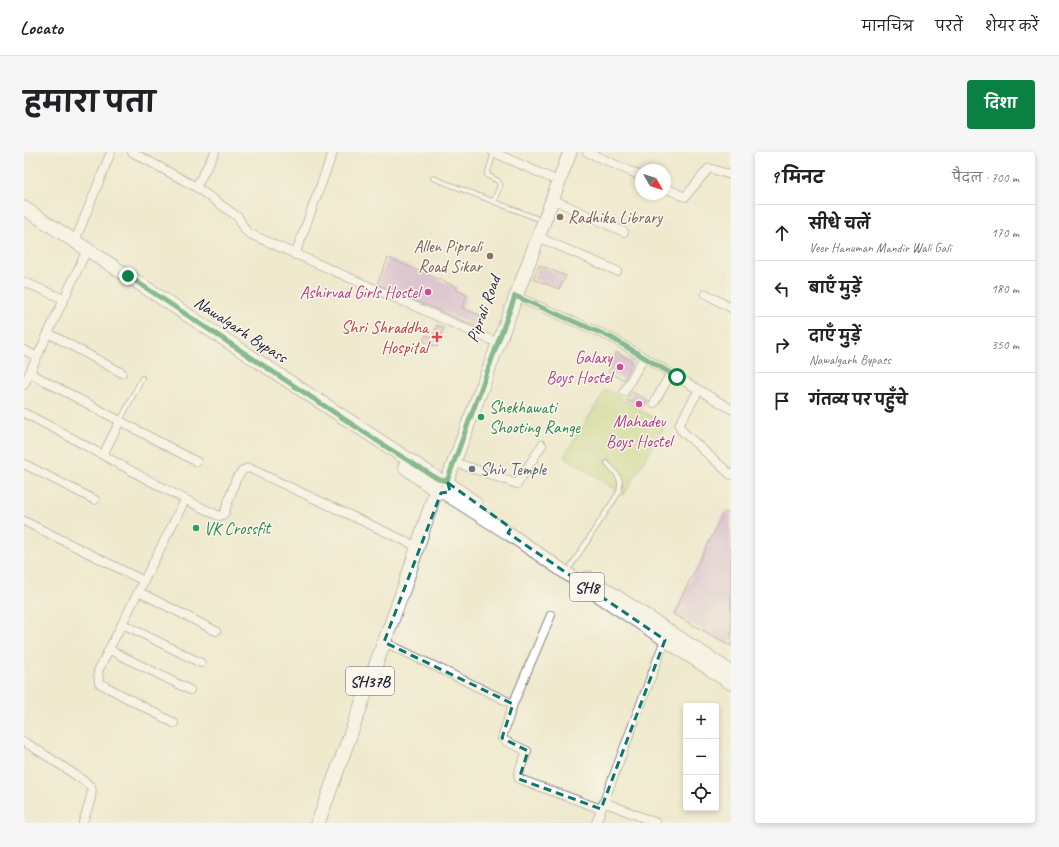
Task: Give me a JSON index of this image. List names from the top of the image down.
{
  "streets": {
    "main road": [
      "Piprali Road",
      "Nawalgarh Bypass",
      "SH8",
      "SH37B"
    ]
  },
  "crossings": [
    ["Piprali Road", "Nawalgarh Bypass"],
    ["Piprali Road", "SH8"],
    ["Piprali Road", "SH37B"],
    ["Nawalgarh Bypass", "SH8"],
    ["Nawalgarh Bypass", "SH37B"],
    ["SH8", "SH37B"]
  ],
  "places": {
    "other": [
      "Radhika Library",
      "Allen Piprali Road Sikar",
      "Ashirvad Girls Hostel",
      "Galaxy Boys Hostel",
      "Mahadev Boys Hostel",
      "Shekhawati Shooting Range",
      "Shiv Temple",
      "VK Crossfit"
    ],
    "health": ["Shri Shraddha Hospital"]
  },
  "north": "bottom right",
  "page": {
    "header": "Locato",
    "nav": ["मानचित्र", "परतें", "शेयर करें"],
    "title": "हमारा पता",
    "buttons": "दिशा",
    "heading": ["9 मिनट", "पैदल · 700 m"],
    "list": [
      ["सीधे चलें", "Veer Hanuman Mandir Wali Gali", "170 m"],
      ["बाएँ मुड़ें", "180 m"],
      ["दाएँ मुड़ें", "Nawalgarh Bypass", "350 m"],
      "गंतव्य पर पहुँचे"
    ],
    "map_buttons": ["+", "−"]
  }
}
